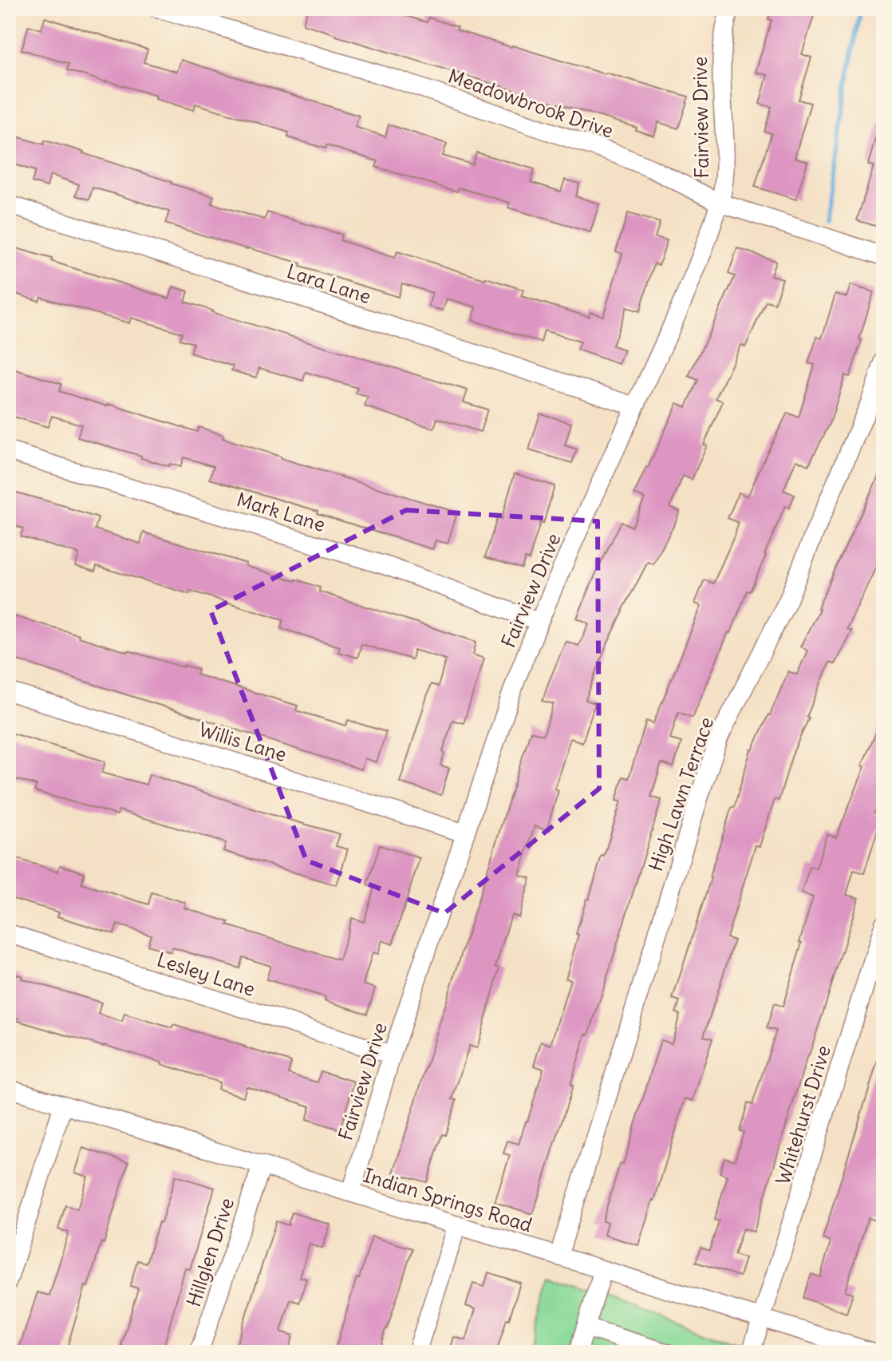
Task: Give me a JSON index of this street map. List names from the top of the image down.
{
  "streets": {
    "street": [
      "Meadowbrook Drive",
      "Fairview Drive",
      "Lara Lane",
      "Mark Lane",
      "Willis Lane",
      "High Lawn Terrace",
      "Lesley Lane",
      "Whitehurst Drive",
      "Indian Springs Road",
      "Hillglen Drive"
    ]
  },
  "crossings": [
    ["Meadowbrook Drive", "Fairview Drive"],
    ["Fairview Drive", "Lara Lane"],
    ["Fairview Drive", "Mark Lane"],
    ["Fairview Drive", "Willis Lane"],
    ["Fairview Drive", "Lesley Lane"],
    ["Fairview Drive", "Indian Springs Road"],
    ["High Lawn Terrace", "Indian Springs Road"],
    ["Whitehurst Drive", "Indian Springs Road"],
    ["Indian Springs Road", "Hillglen Drive"]
  ]
}
